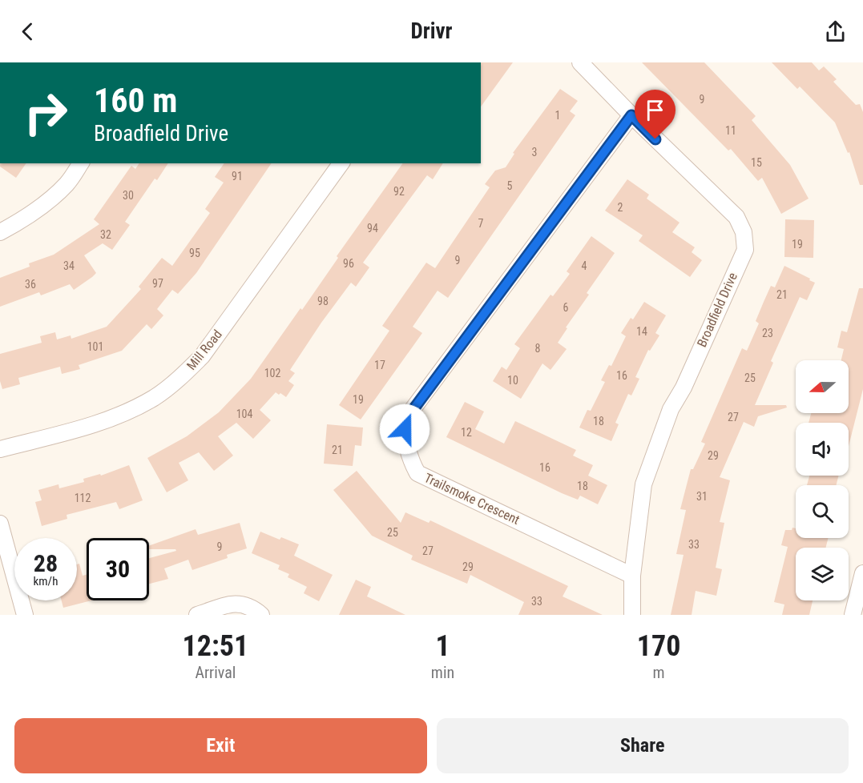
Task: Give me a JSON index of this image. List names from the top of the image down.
{
  "streets": {
    "street": ["Broadfield Drive", "Mill Road", "Trailsmoke Crescent"]
  },
  "crossings": [
    ["Broadfield Drive", "Trailsmoke Crescent"]
  ],
  "house_numbers": [
    "9",
    "1",
    "11",
    "3",
    "15",
    "91",
    "5",
    "92",
    "30",
    "2",
    "7",
    "94",
    "32",
    "19",
    "95",
    "9",
    "96",
    "34",
    "4",
    "97",
    "36",
    "21",
    "98",
    "6",
    "14",
    "23",
    "101",
    "8",
    "17",
    "102",
    "16",
    "25",
    "10",
    "19",
    "104",
    "27",
    "18",
    "12",
    "21",
    "29",
    "16",
    "18",
    "31",
    "112",
    "25",
    "33",
    "9",
    "27",
    "29",
    "33"
  ],
  "north": "left",
  "page": {
    "header": "Drivr",
    "turn": ["160 m", "Broadfield Drive"],
    "speed": "28 km/h",
    "limit": "30",
    "eta": [
      "12:51",
      "Arrival",
      "1",
      "min",
      "170",
      "m"
    ],
    "buttons": ["Exit", "Share"]
  }
}
